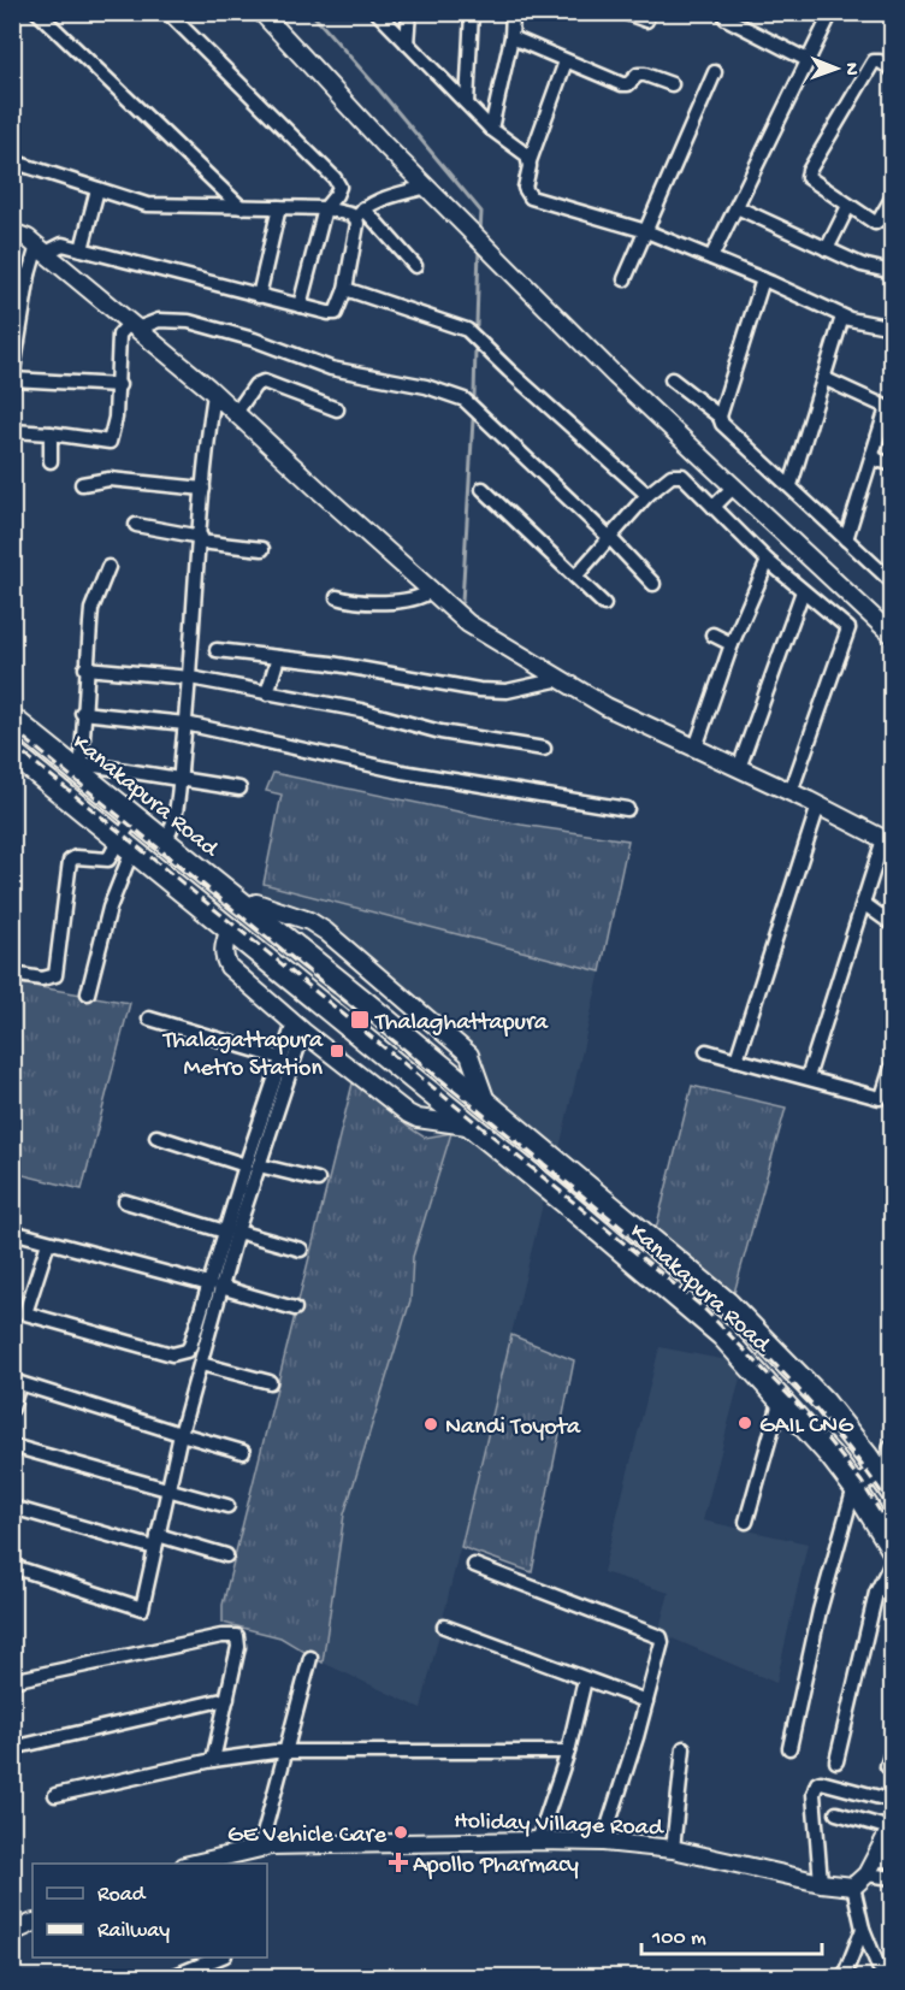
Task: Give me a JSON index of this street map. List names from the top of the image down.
{
  "streets": {
    "highway": ["Kanakapura Road"],
    "street": ["Holiday Village Road"]
  },
  "places": {
    "transit": ["Thalaghattapura", "Thalagattapura Metro Station"],
    "other": ["GAIL CNG", "Nandi Toyota", "GE Vehicle Care"],
    "health": ["Apollo Pharmacy"]
  },
  "legend": ["Road", "Railway"],
  "scale_bar": "100 m",
  "north": "right"
}
